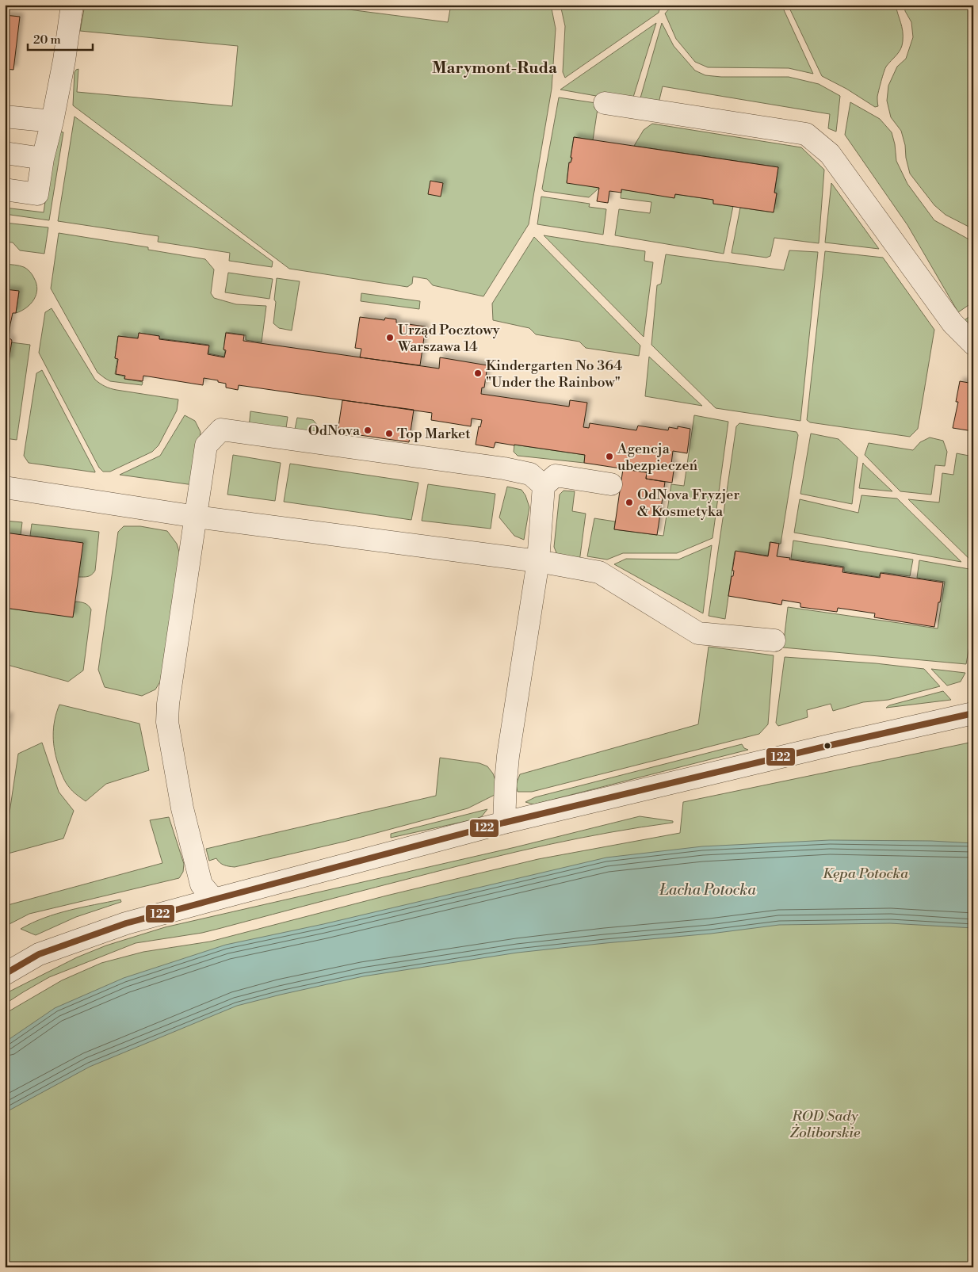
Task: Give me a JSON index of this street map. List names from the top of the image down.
{
  "districts": ["Marymont-Ruda"],
  "water": ["Łacha Potocka"],
  "parks": ["Kępa Potocka", "ROD Sady Żoliborskie"],
  "places": [
    "Urząd Pocztowy Warszawa 14",
    "Kindergarten No 364 \"Under the Rainbow\"",
    "OdNova",
    "Top Market",
    "Agencja ubezpieczeń",
    "OdNova Fryzjer & Kosmetyka"
  ],
  "lines": ["transit line 122"],
  "scale_bar": "20 m"
}
